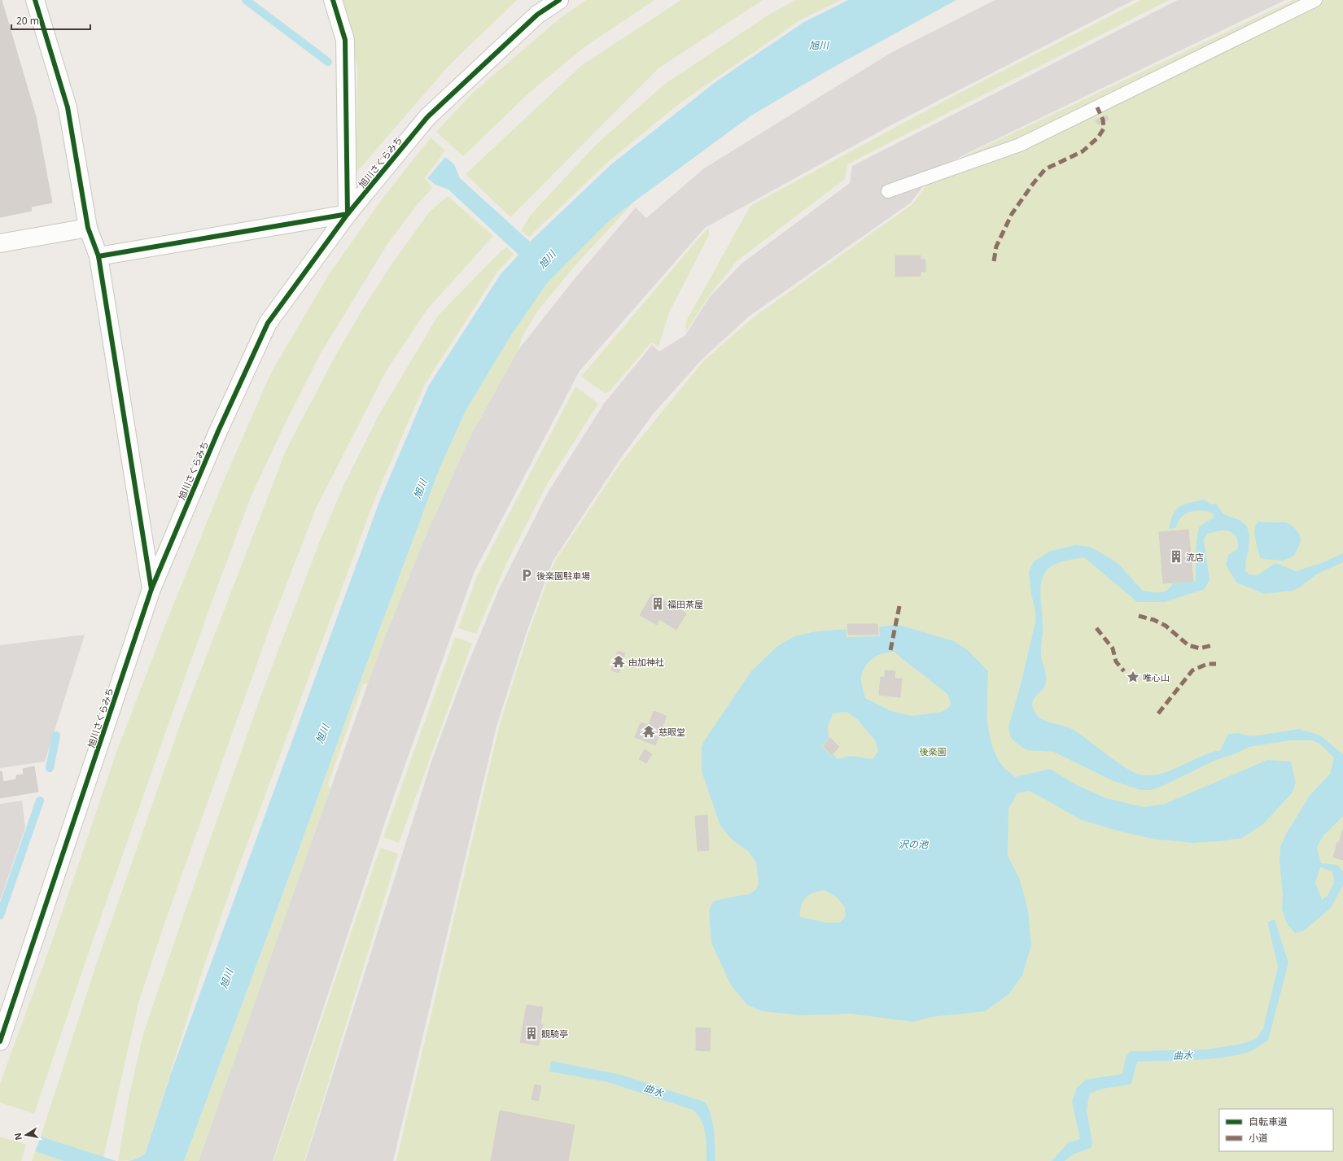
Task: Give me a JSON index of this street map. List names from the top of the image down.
{
  "streets": {
    "street": ["旭川さくらみち"]
  },
  "water": ["旭川", "沢の池", "曲水"],
  "parks": ["後楽園"],
  "places": {
    "building": ["流店", "福田茶屋", "観騎亭"],
    "parking": ["後楽園駐車場"],
    "temple": ["由加神社", "慈眼堂"],
    "place": ["唯心山"]
  },
  "legend": ["自転車道", "小道"],
  "scale_bar": "20 m",
  "north": "left"
}
